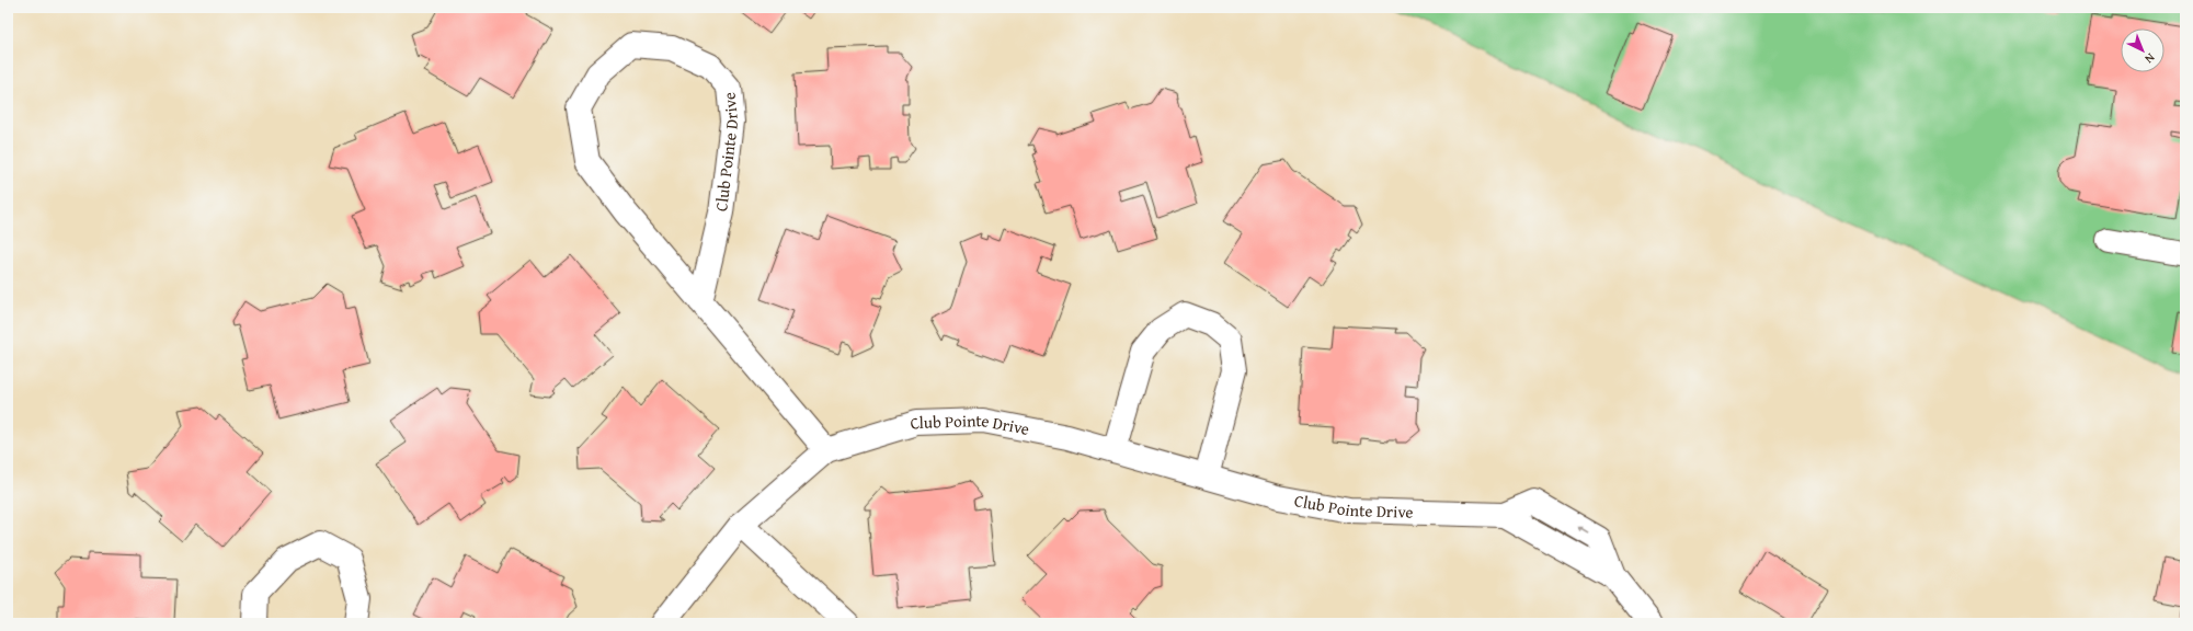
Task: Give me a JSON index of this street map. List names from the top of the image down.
{
  "streets": {
    "street": ["Club Pointe Drive"]
  },
  "north": "bottom right"
}
